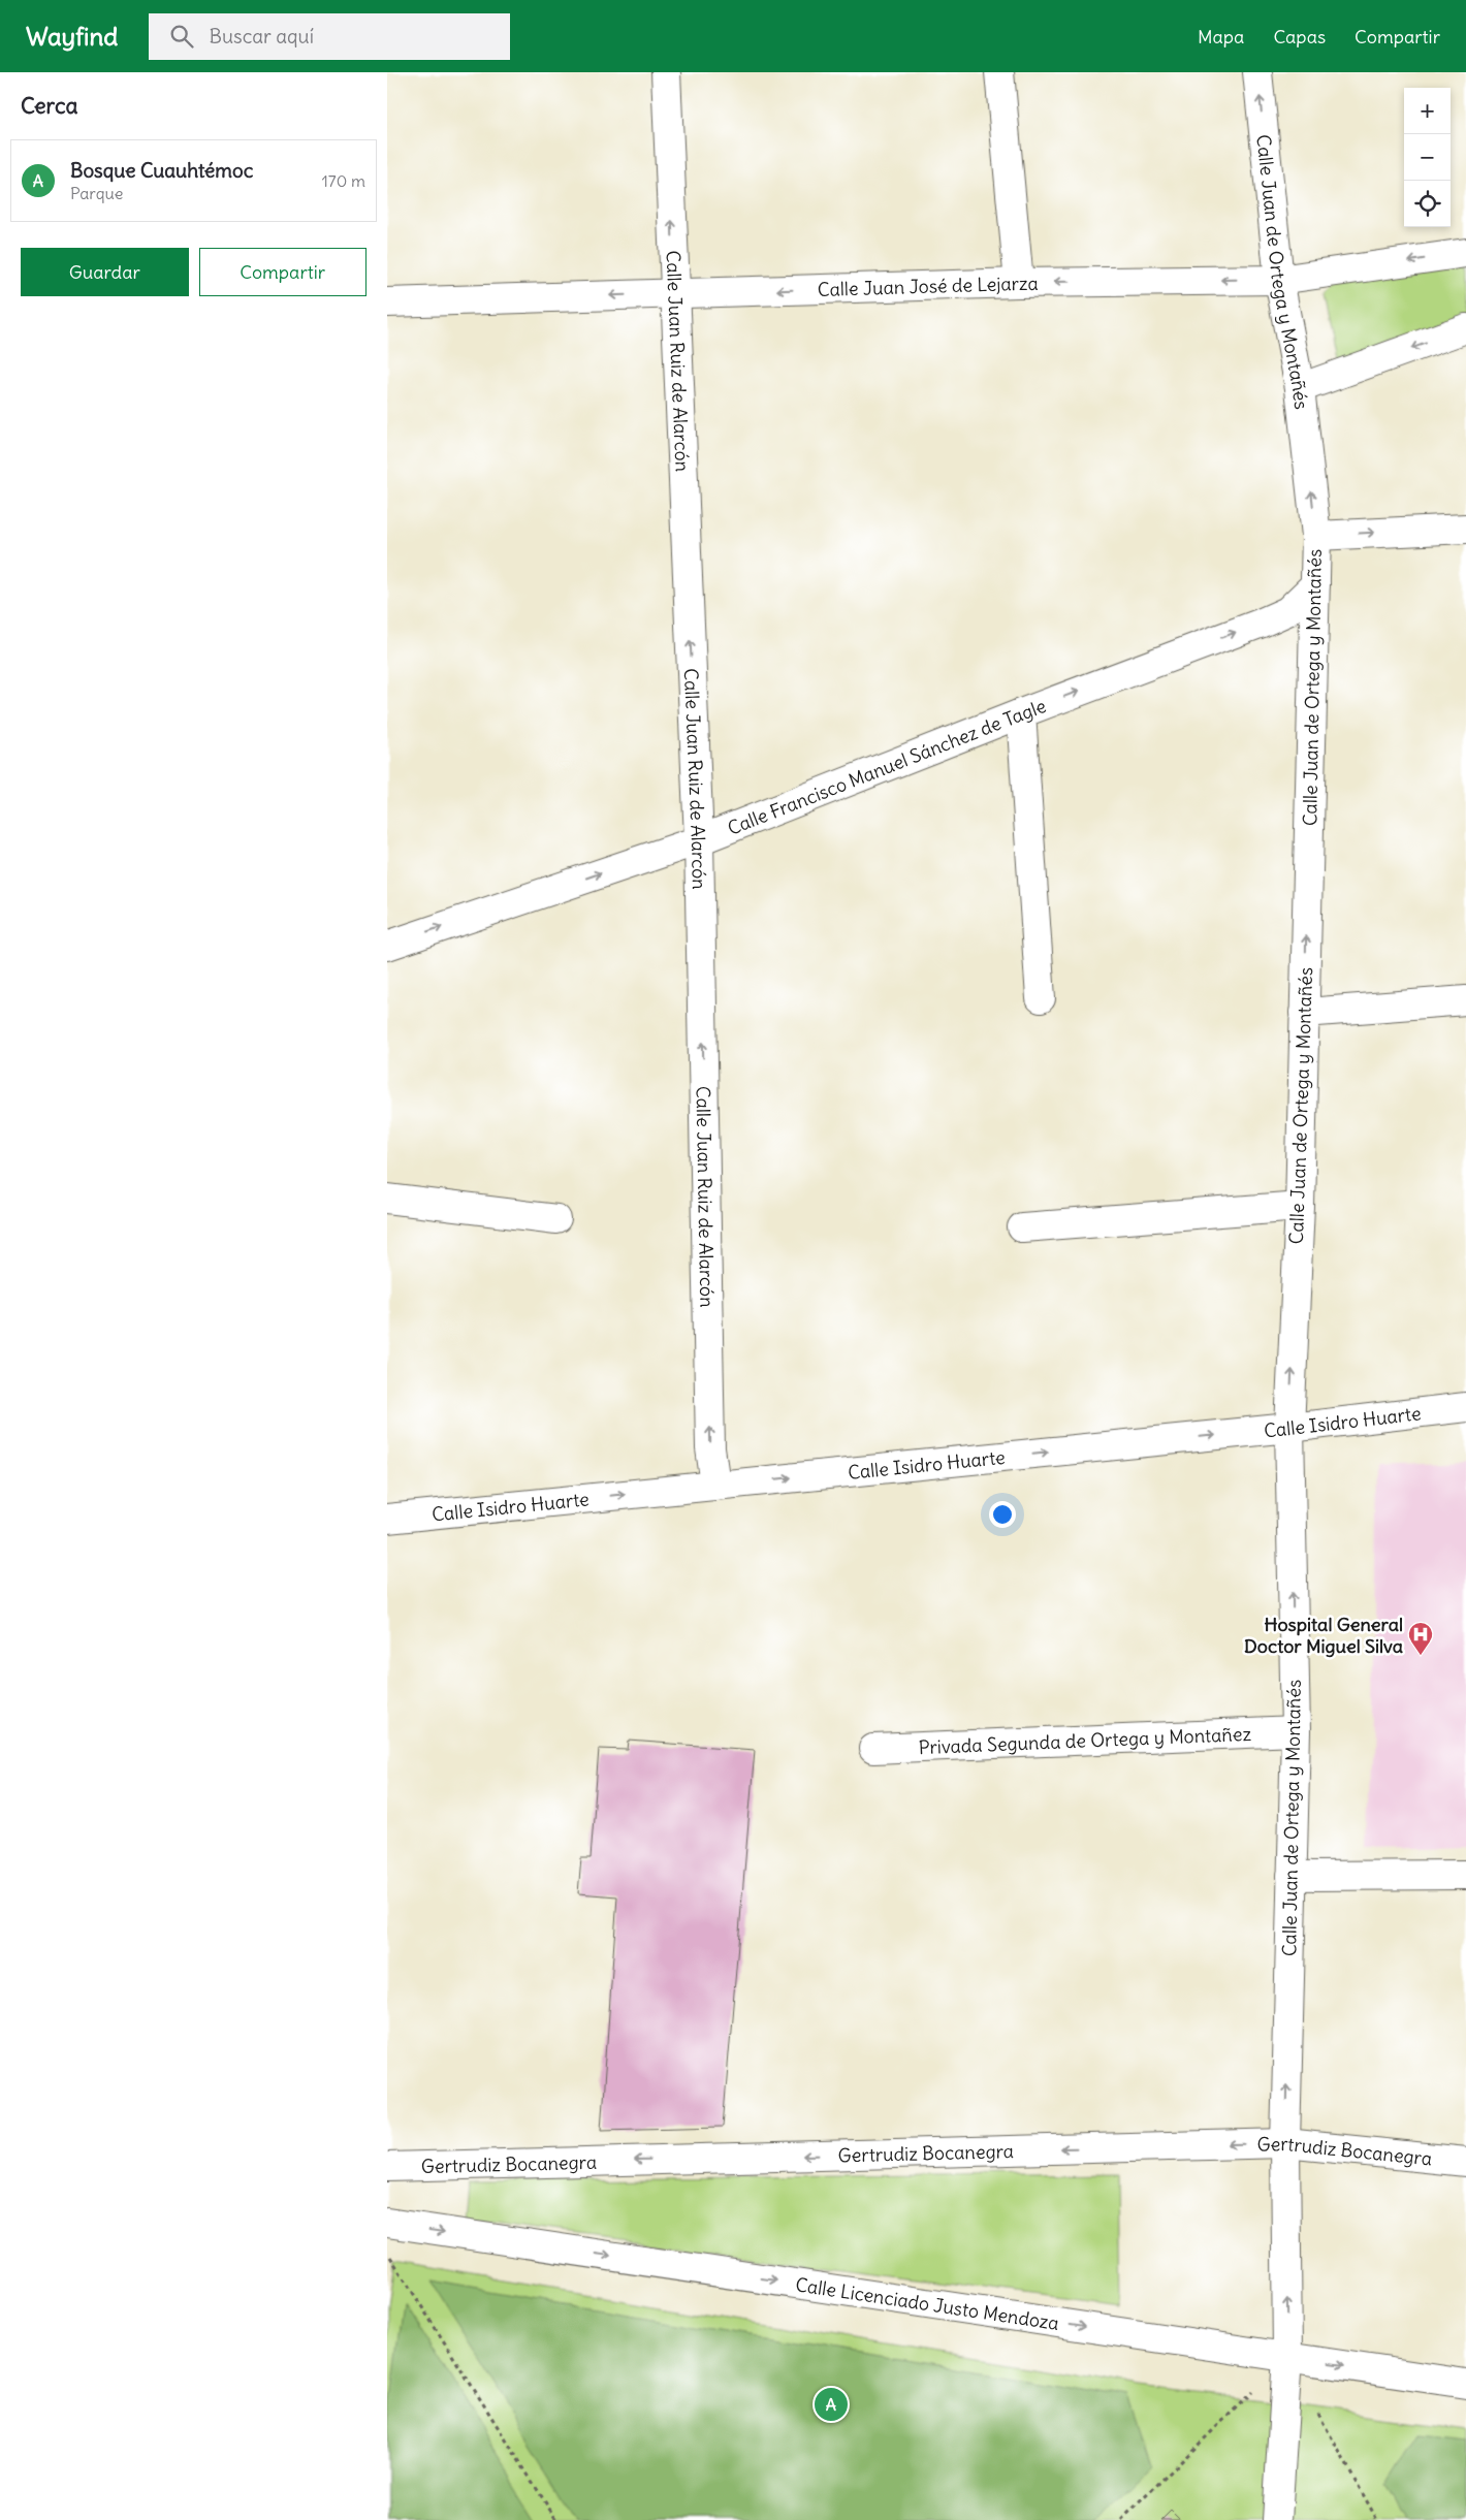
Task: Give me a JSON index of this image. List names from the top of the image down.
{
  "streets": {
    "street": [
      "Calle Juan de Ortega y Montañés",
      "Calle Juan José de Lejarza",
      "Calle Juan Ruiz de Alarcón",
      "Calle Francisco Manuel Sánchez de Tagle",
      "Calle Isidro Huarte",
      "Privada Segunda de Ortega y Montañez",
      "Gertrudiz Bocanegra",
      "Calle Licenciado Justo Mendoza"
    ]
  },
  "crossings": [
    ["Calle Juan de Ortega y Montañés", "Calle Juan José de Lejarza"],
    ["Calle Juan de Ortega y Montañés", "Calle Francisco Manuel Sánchez de Tagle"],
    ["Calle Juan de Ortega y Montañés", "Calle Isidro Huarte"],
    ["Calle Juan de Ortega y Montañés", "Privada Segunda de Ortega y Montañez"],
    ["Calle Juan de Ortega y Montañés", "Gertrudiz Bocanegra"],
    ["Calle Juan de Ortega y Montañés", "Calle Licenciado Justo Mendoza"],
    ["Calle Juan José de Lejarza", "Calle Juan Ruiz de Alarcón"],
    ["Calle Juan Ruiz de Alarcón", "Calle Francisco Manuel Sánchez de Tagle"],
    ["Calle Juan Ruiz de Alarcón", "Calle Isidro Huarte"]
  ],
  "one_way": [
    "Calle Juan de Ortega y Montañés",
    "Calle Juan José de Lejarza",
    "Calle Juan Ruiz de Alarcón",
    "Calle Francisco Manuel Sánchez de Tagle",
    "Calle Isidro Huarte",
    "Gertrudiz Bocanegra",
    "Calle Licenciado Justo Mendoza"
  ],
  "places": {
    "hospital": ["Hospital General Doctor Miguel Silva"]
  },
  "page": {
    "header": "Wayfind",
    "search": "Buscar aquí",
    "nav": ["Mapa", "Capas", "Compartir"],
    "heading": "Cerca",
    "map_buttons": ["+", "−"],
    "list": [
      {
        "mark": "A",
        "name": "Bosque Cuauhtémoc",
        "note": "Parque",
        "value": "170 m"
      }
    ],
    "buttons": ["Guardar", "Compartir"],
    "pins": "A"
  }
}
